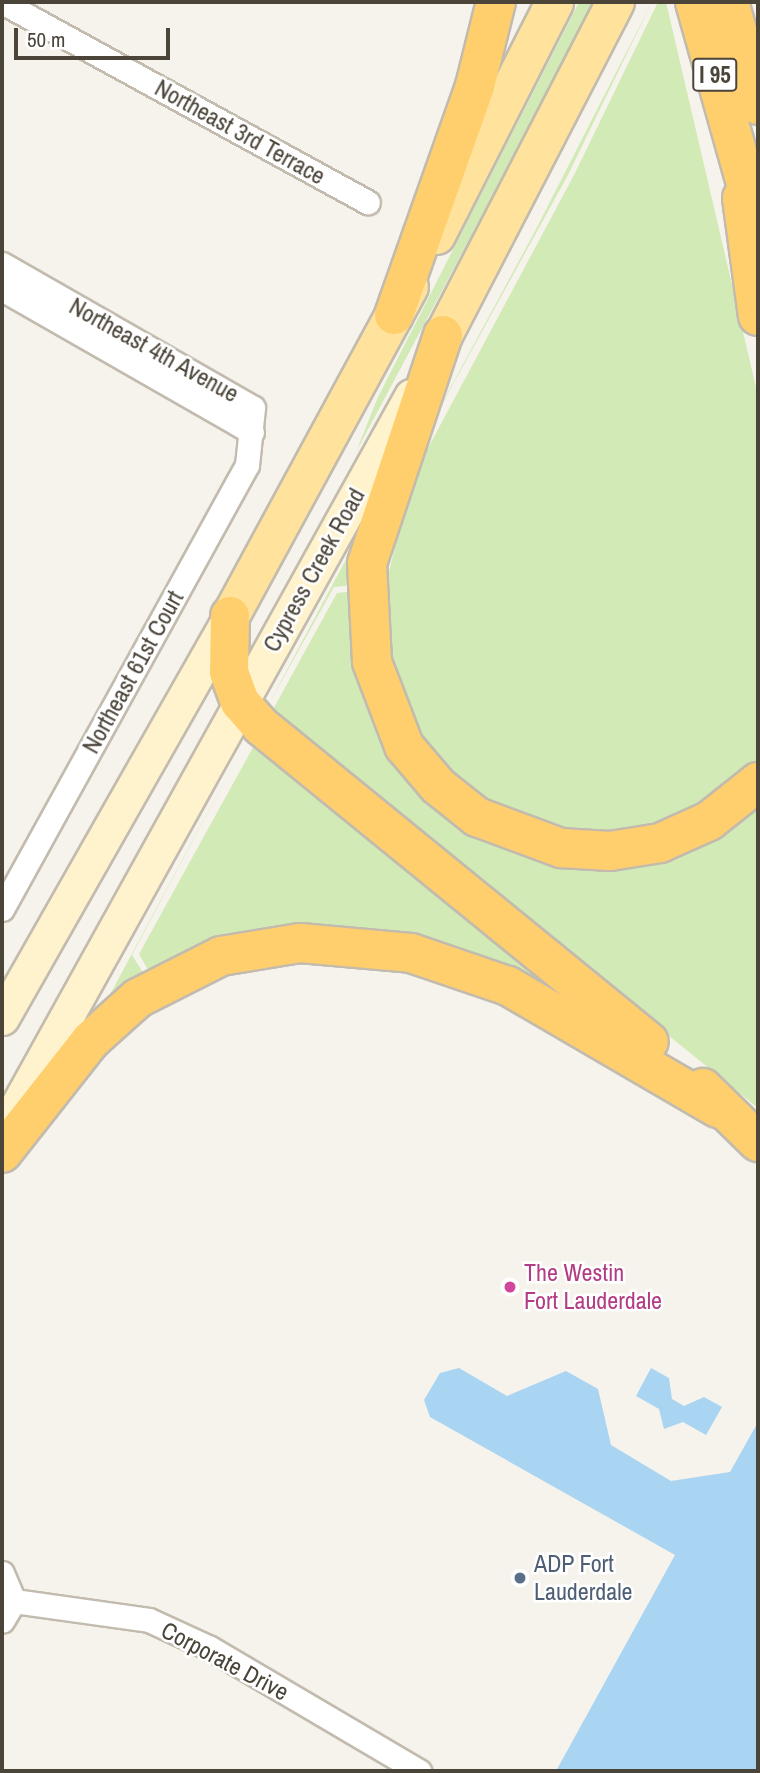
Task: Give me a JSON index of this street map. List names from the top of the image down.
{
  "streets": {
    "highway": ["I 95"],
    "main road": ["Cypress Creek Road"],
    "street": [
      "Northeast 3rd Terrace",
      "Northeast 4th Avenue",
      "Northeast 61st Court",
      "Corporate Drive"
    ]
  },
  "crossings": [
    ["Northeast 4th Avenue", "Northeast 61st Court"]
  ],
  "places": ["The Westin Fort Lauderdale", "ADP Fort Lauderdale"],
  "scale_bar": "50 m"
}
